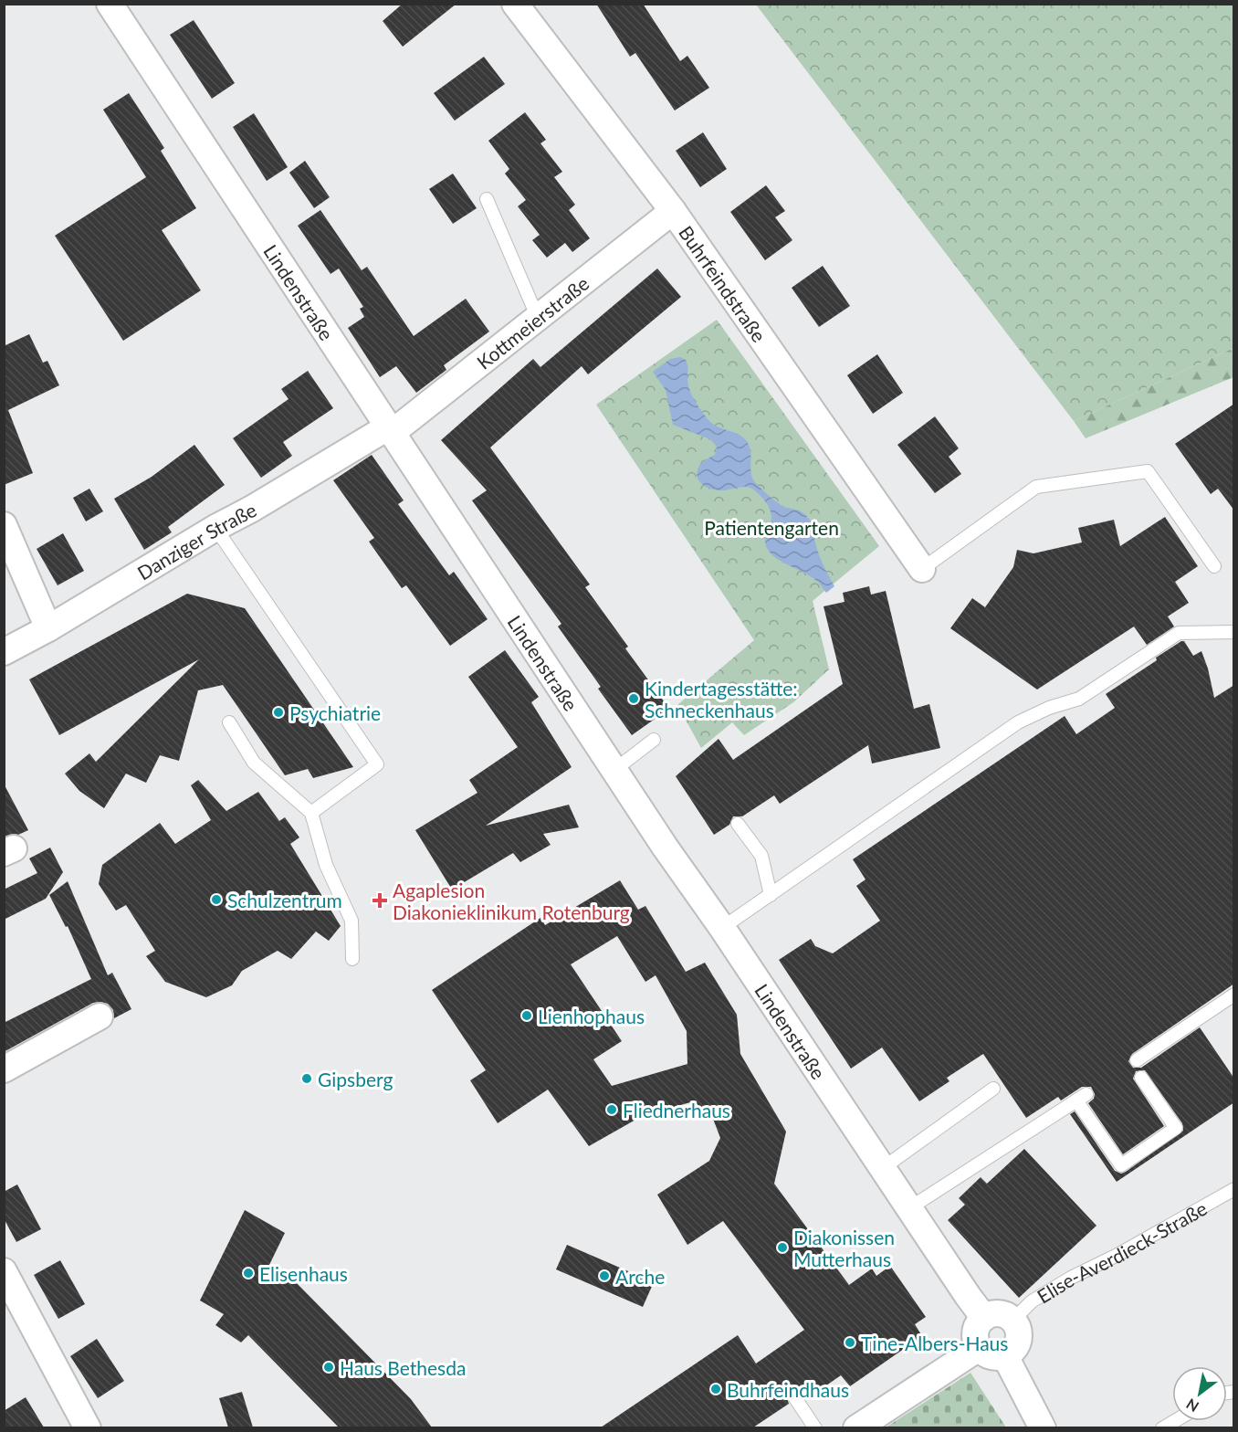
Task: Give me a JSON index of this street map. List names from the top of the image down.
{
  "streets": {
    "street": [
      "Buhrfeindstraße",
      "Lindenstraße",
      "Kottmeierstraße",
      "Danziger Straße"
    ],
    "lane": ["Elise-Averdieck-Straße"]
  },
  "crossings": [
    ["Buhrfeindstraße", "Kottmeierstraße"],
    ["Lindenstraße", "Kottmeierstraße"],
    ["Lindenstraße", "Danziger Straße"],
    ["Lindenstraße", "Elise-Averdieck-Straße"],
    ["Kottmeierstraße", "Danziger Straße"]
  ],
  "parks": ["Patientengarten"],
  "places": {
    "other": [
      "Kindertagesstätte: Schneckenhaus",
      "Psychiatrie",
      "Schulzentrum",
      "Lienhophaus",
      "Gipsberg",
      "Fliednerhaus",
      "Diakonissen Mutterhaus",
      "Elisenhaus",
      "Arche",
      "Tine-Albers-Haus",
      "Haus Bethesda",
      "Buhrfeindhaus"
    ],
    "health": ["Agaplesion Diakonieklinikum Rotenburg"]
  },
  "north": "bottom left"
}
